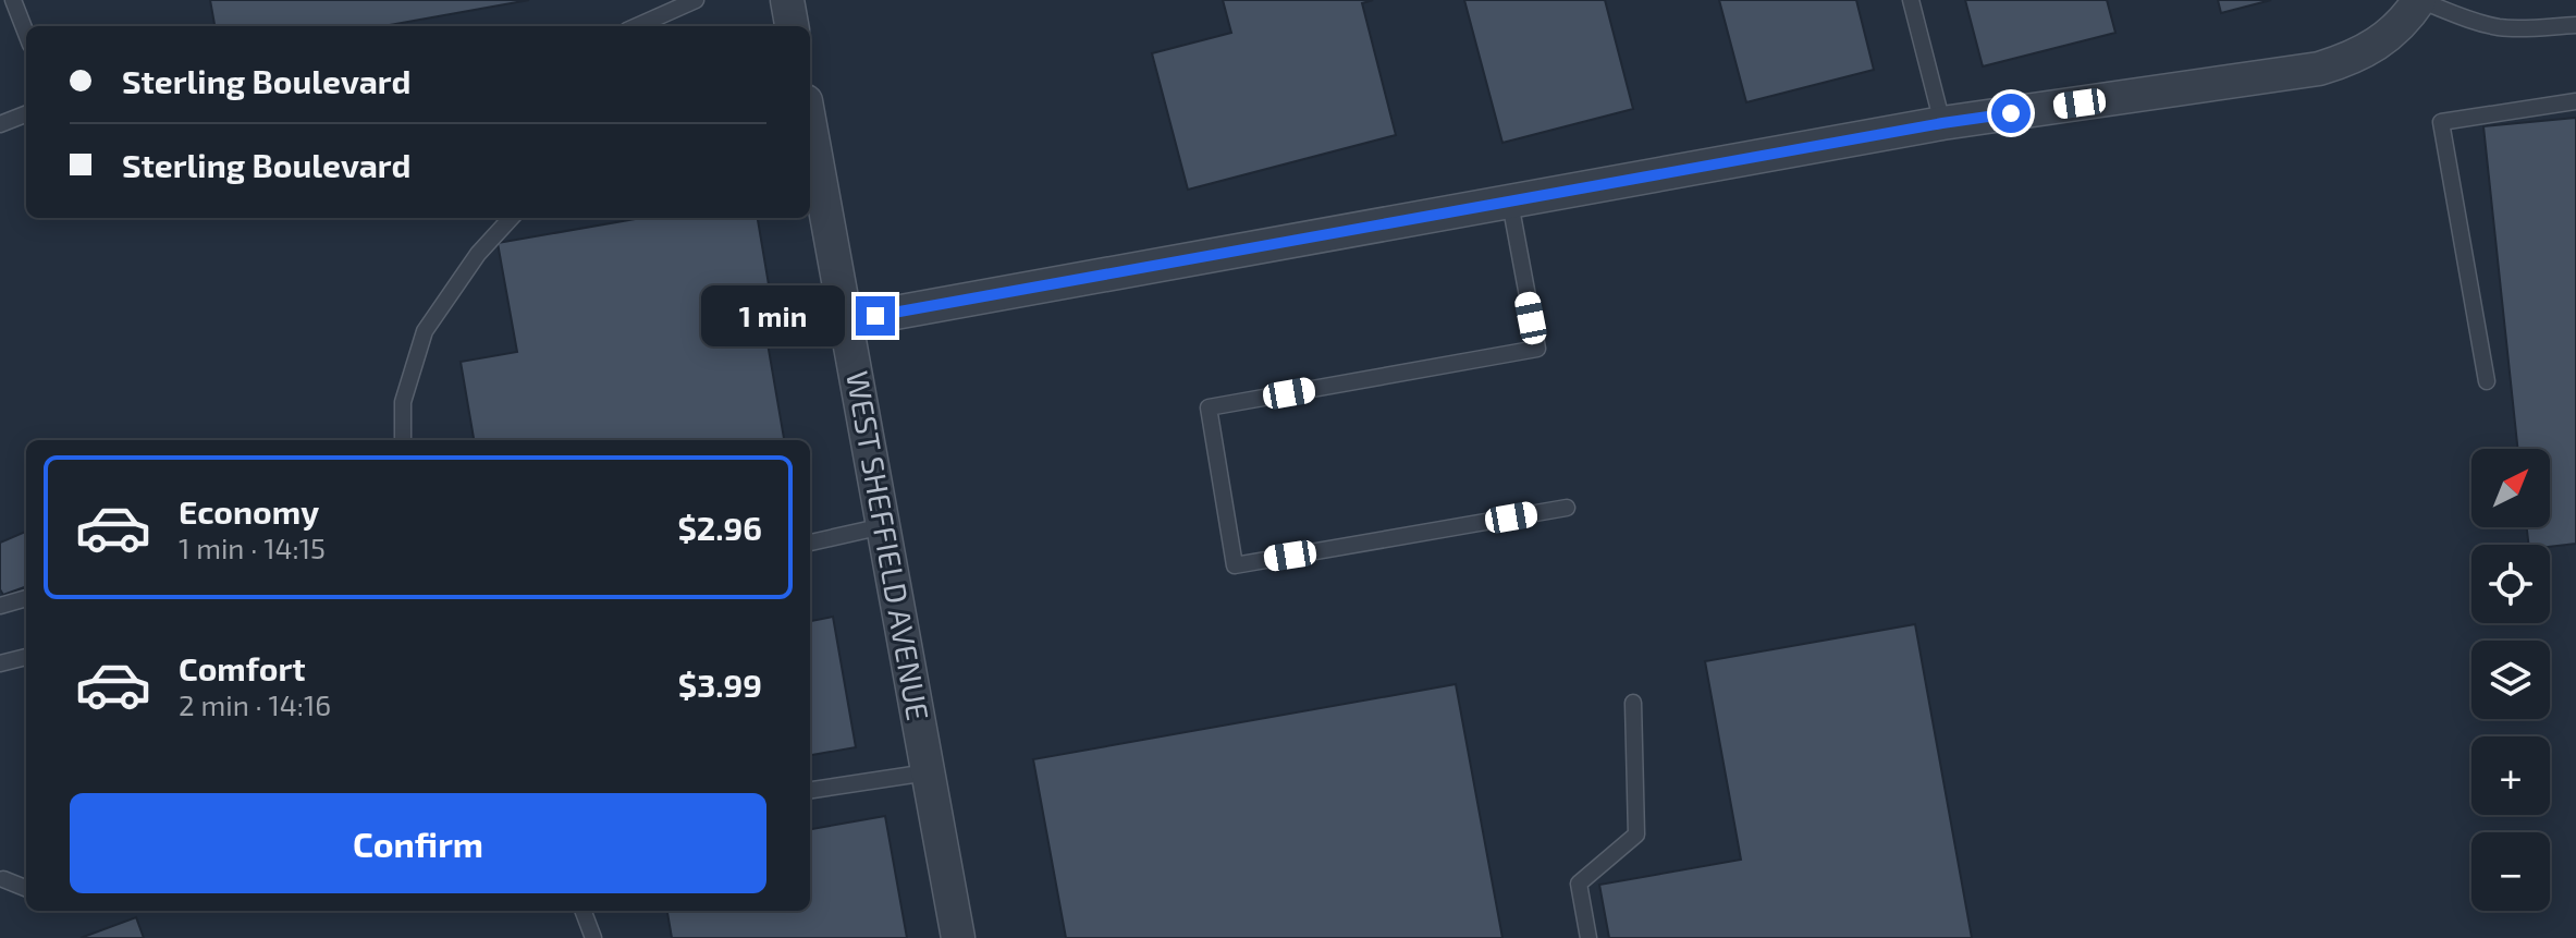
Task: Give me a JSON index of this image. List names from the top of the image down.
{
  "streets": {
    "street": ["WEST SHEFFIELD AVENUE"]
  },
  "north": "top right",
  "page": {
    "banner": ["Sterling Boulevard", "Sterling Boulevard"],
    "bubble": "1 min",
    "map_buttons": ["+", "−"],
    "list": [
      {
        "name": "Economy",
        "note": "1 min · 14:15",
        "value": "$2.96"
      },
      {
        "name": "Comfort",
        "note": "2 min · 14:16",
        "value": "$3.99"
      }
    ],
    "buttons": "Confirm"
  }
}
